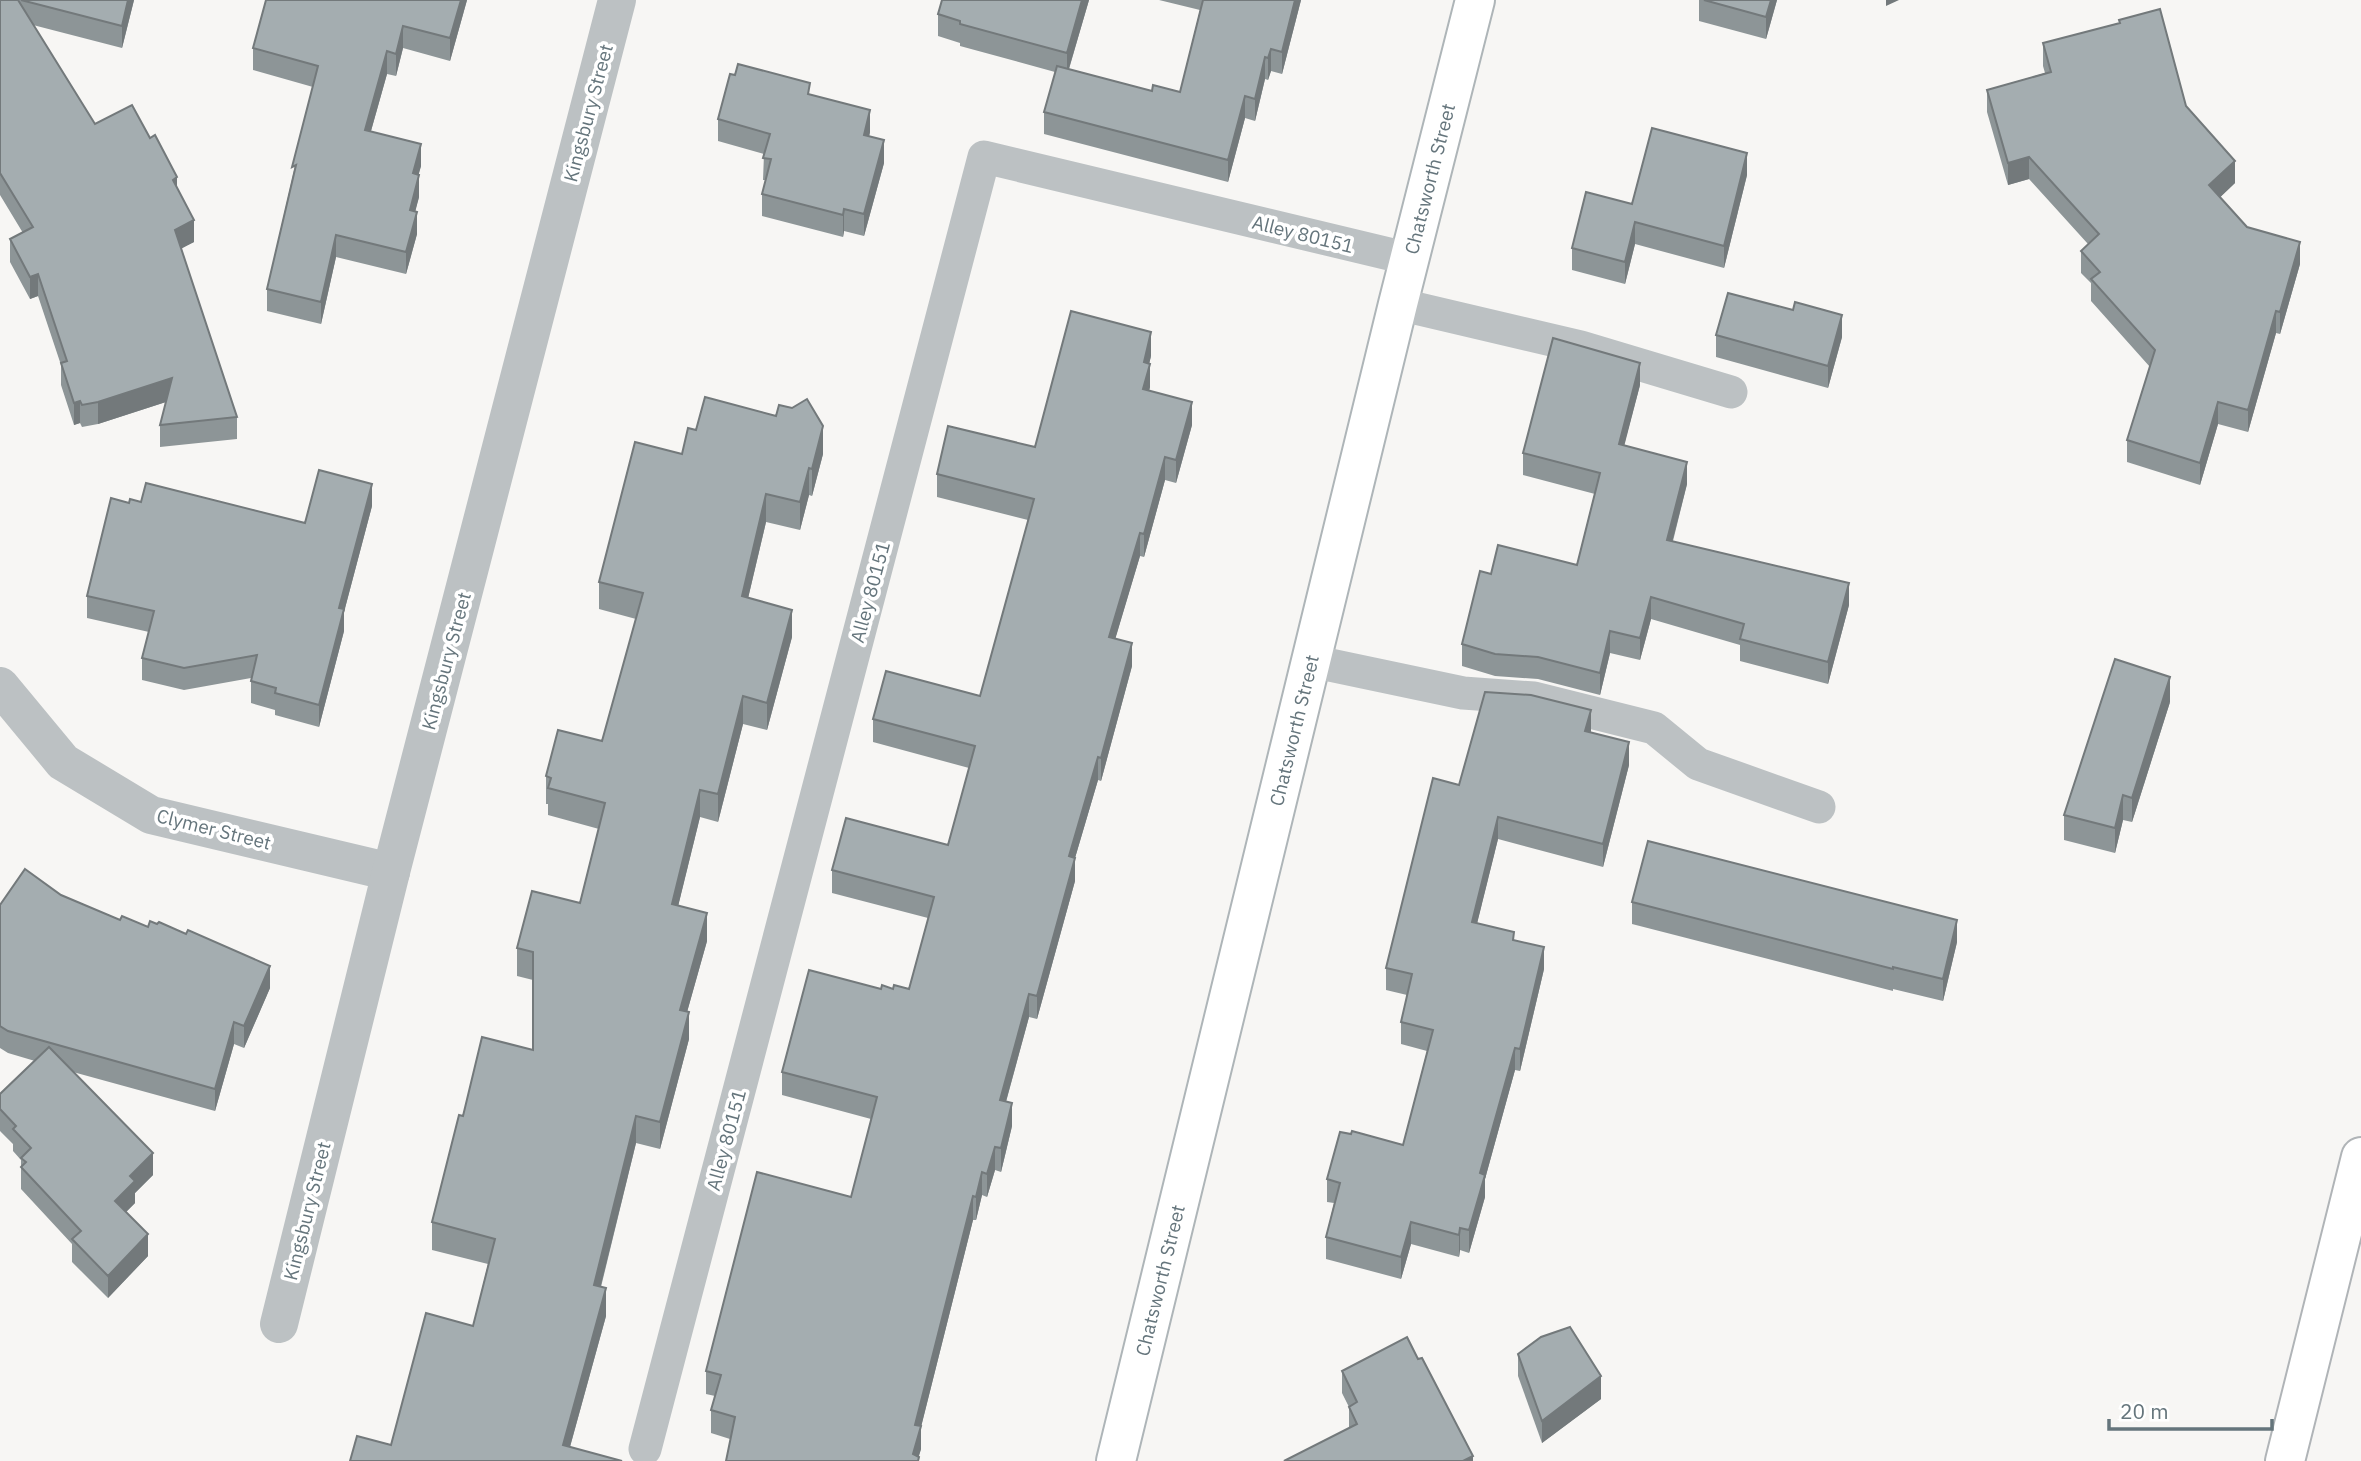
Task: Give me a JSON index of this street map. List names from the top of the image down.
{
  "streets": {
    "main road": ["Chatsworth Street"],
    "street": ["Kingsbury Street", "Clymer Street"],
    "lane": ["Alley 80151"]
  },
  "crossings": [
    ["Kingsbury Street", "Clymer Street"],
    ["Chatsworth Street", "Alley 80151"]
  ],
  "scale_bar": "20 m"
}
